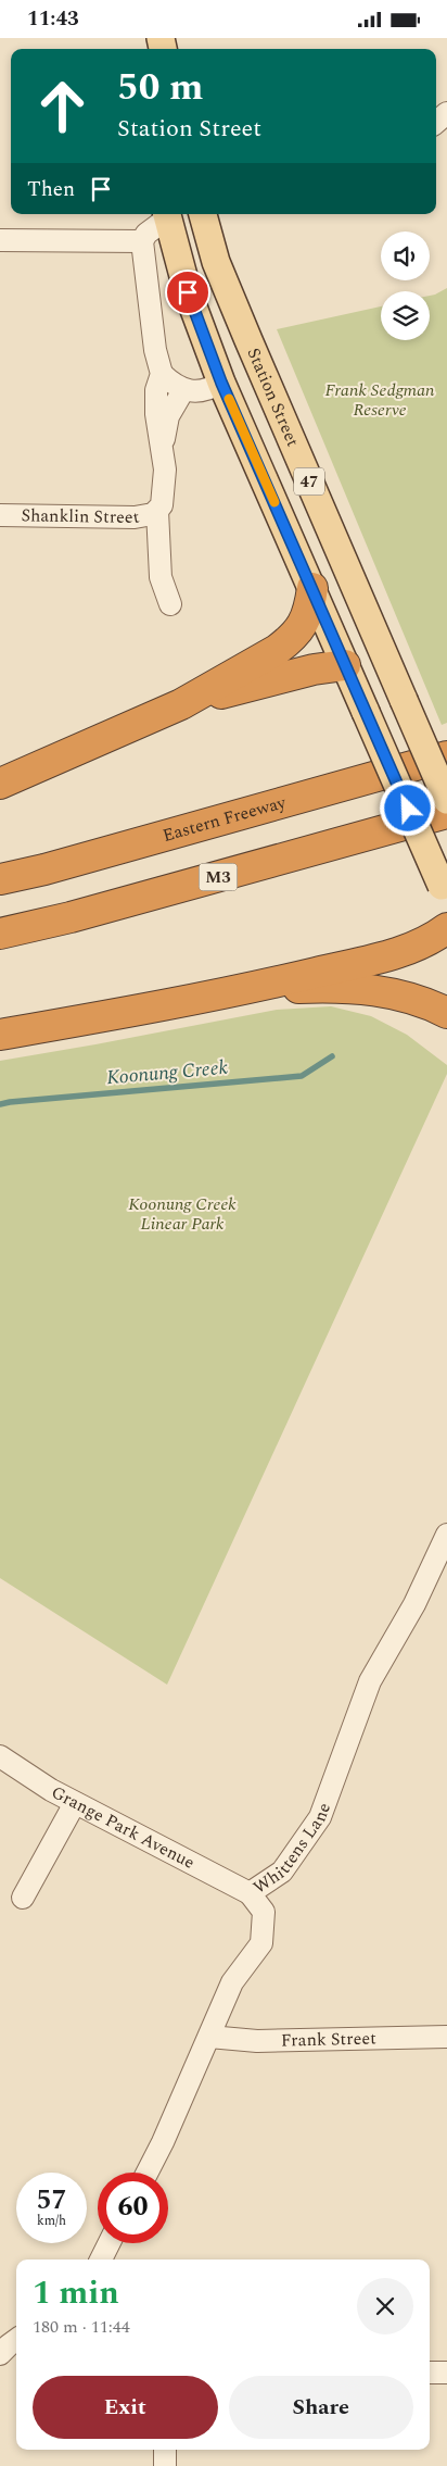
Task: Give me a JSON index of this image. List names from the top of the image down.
{
  "streets": {
    "highway": ["Eastern Freeway", "M3"],
    "main road": ["Station Street", "47"],
    "street": [
      "Shanklin Street",
      "Grange Park Avenue",
      "Whittens Lane",
      "Frank Street"
    ]
  },
  "crossings": [
    ["Station Street", "47"],
    ["Grange Park Avenue", "Whittens Lane"],
    ["Whittens Lane", "Frank Street"]
  ],
  "water": ["Koonung Creek"],
  "parks": ["Frank Sedgman Reserve", "Koonung Creek Linear Park"],
  "page": {
    "status": "11:43",
    "turn": ["50 m", "Station Street"],
    "then": "Then",
    "speed": "57 km/h",
    "limit": "60",
    "heading": ["1 min", "180 m · 11:44"],
    "buttons": ["Exit", "Share"]
  }
}
